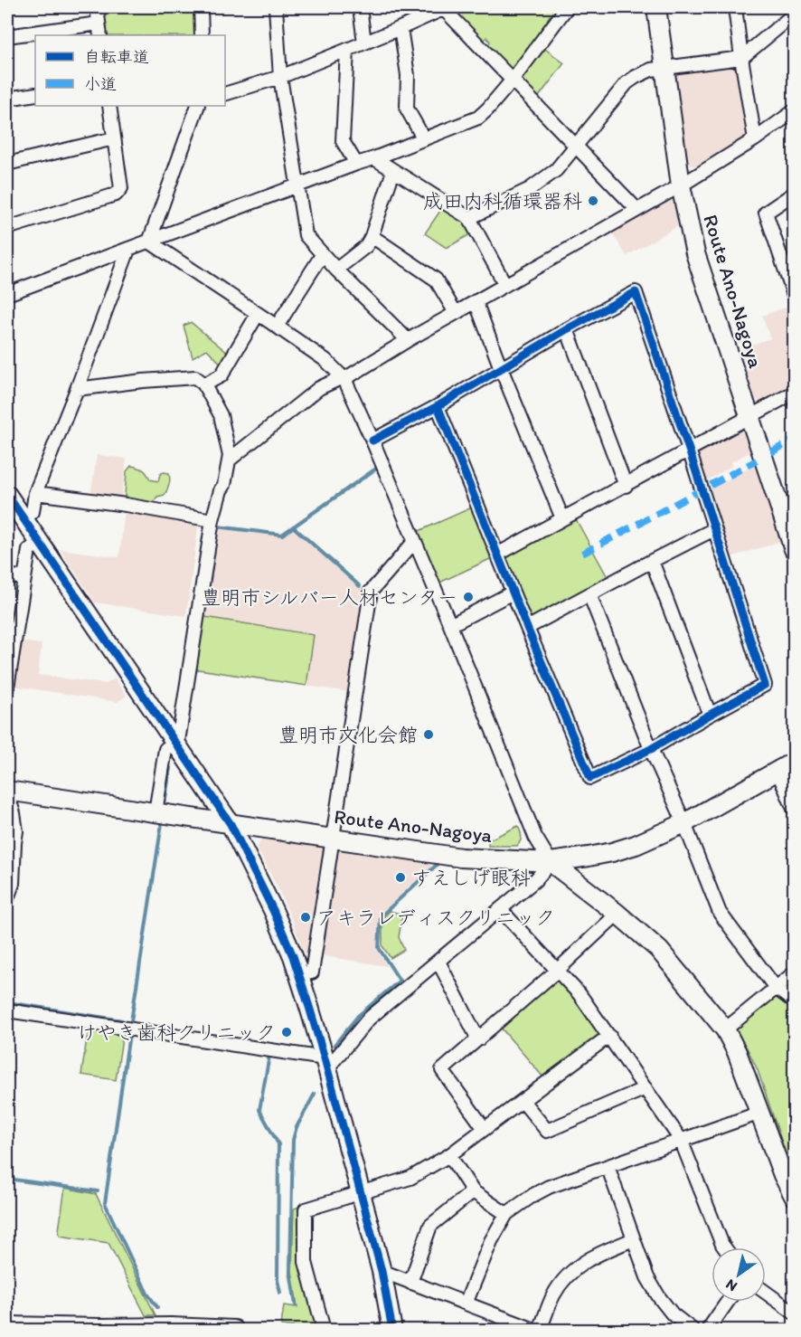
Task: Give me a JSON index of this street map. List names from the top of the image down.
{
  "streets": {
    "street": ["Route Ano-Nagoya"]
  },
  "places": [
    "成田内科循環器科",
    "豊明市シルバー人材センター",
    "豊明市文化会館",
    "すえしげ眼科",
    "アキラレディスクリニック",
    "けやき歯科クリニック"
  ],
  "legend": ["自転車道", "小道"],
  "north": "bottom left"
}
